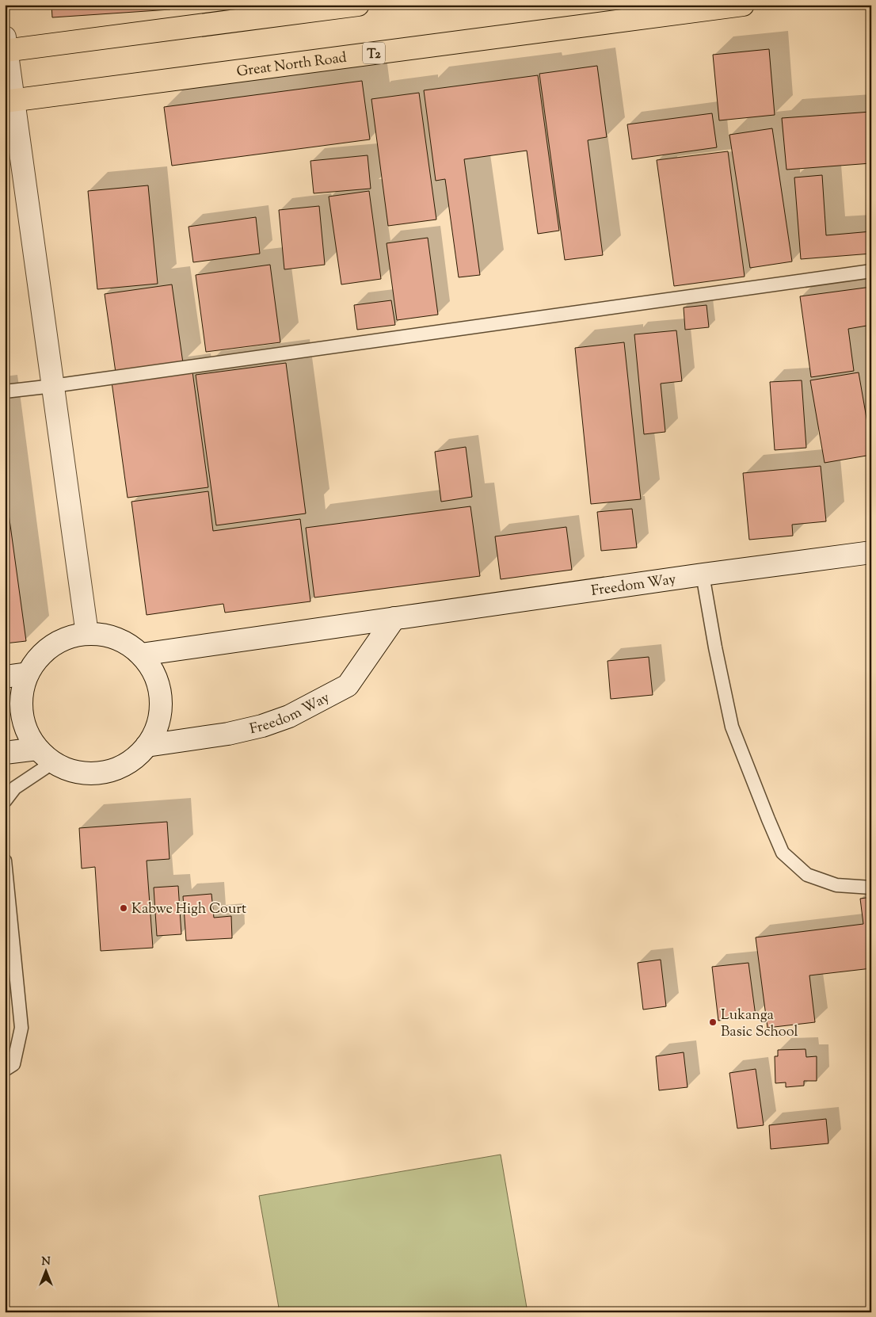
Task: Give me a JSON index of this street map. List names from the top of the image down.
{
  "streets": {
    "highway": ["T2", "Great North Road"],
    "main road": ["Freedom Way"]
  },
  "places": ["Kabwe High Court", "Lukanga Basic School"],
  "north": "top"
}
